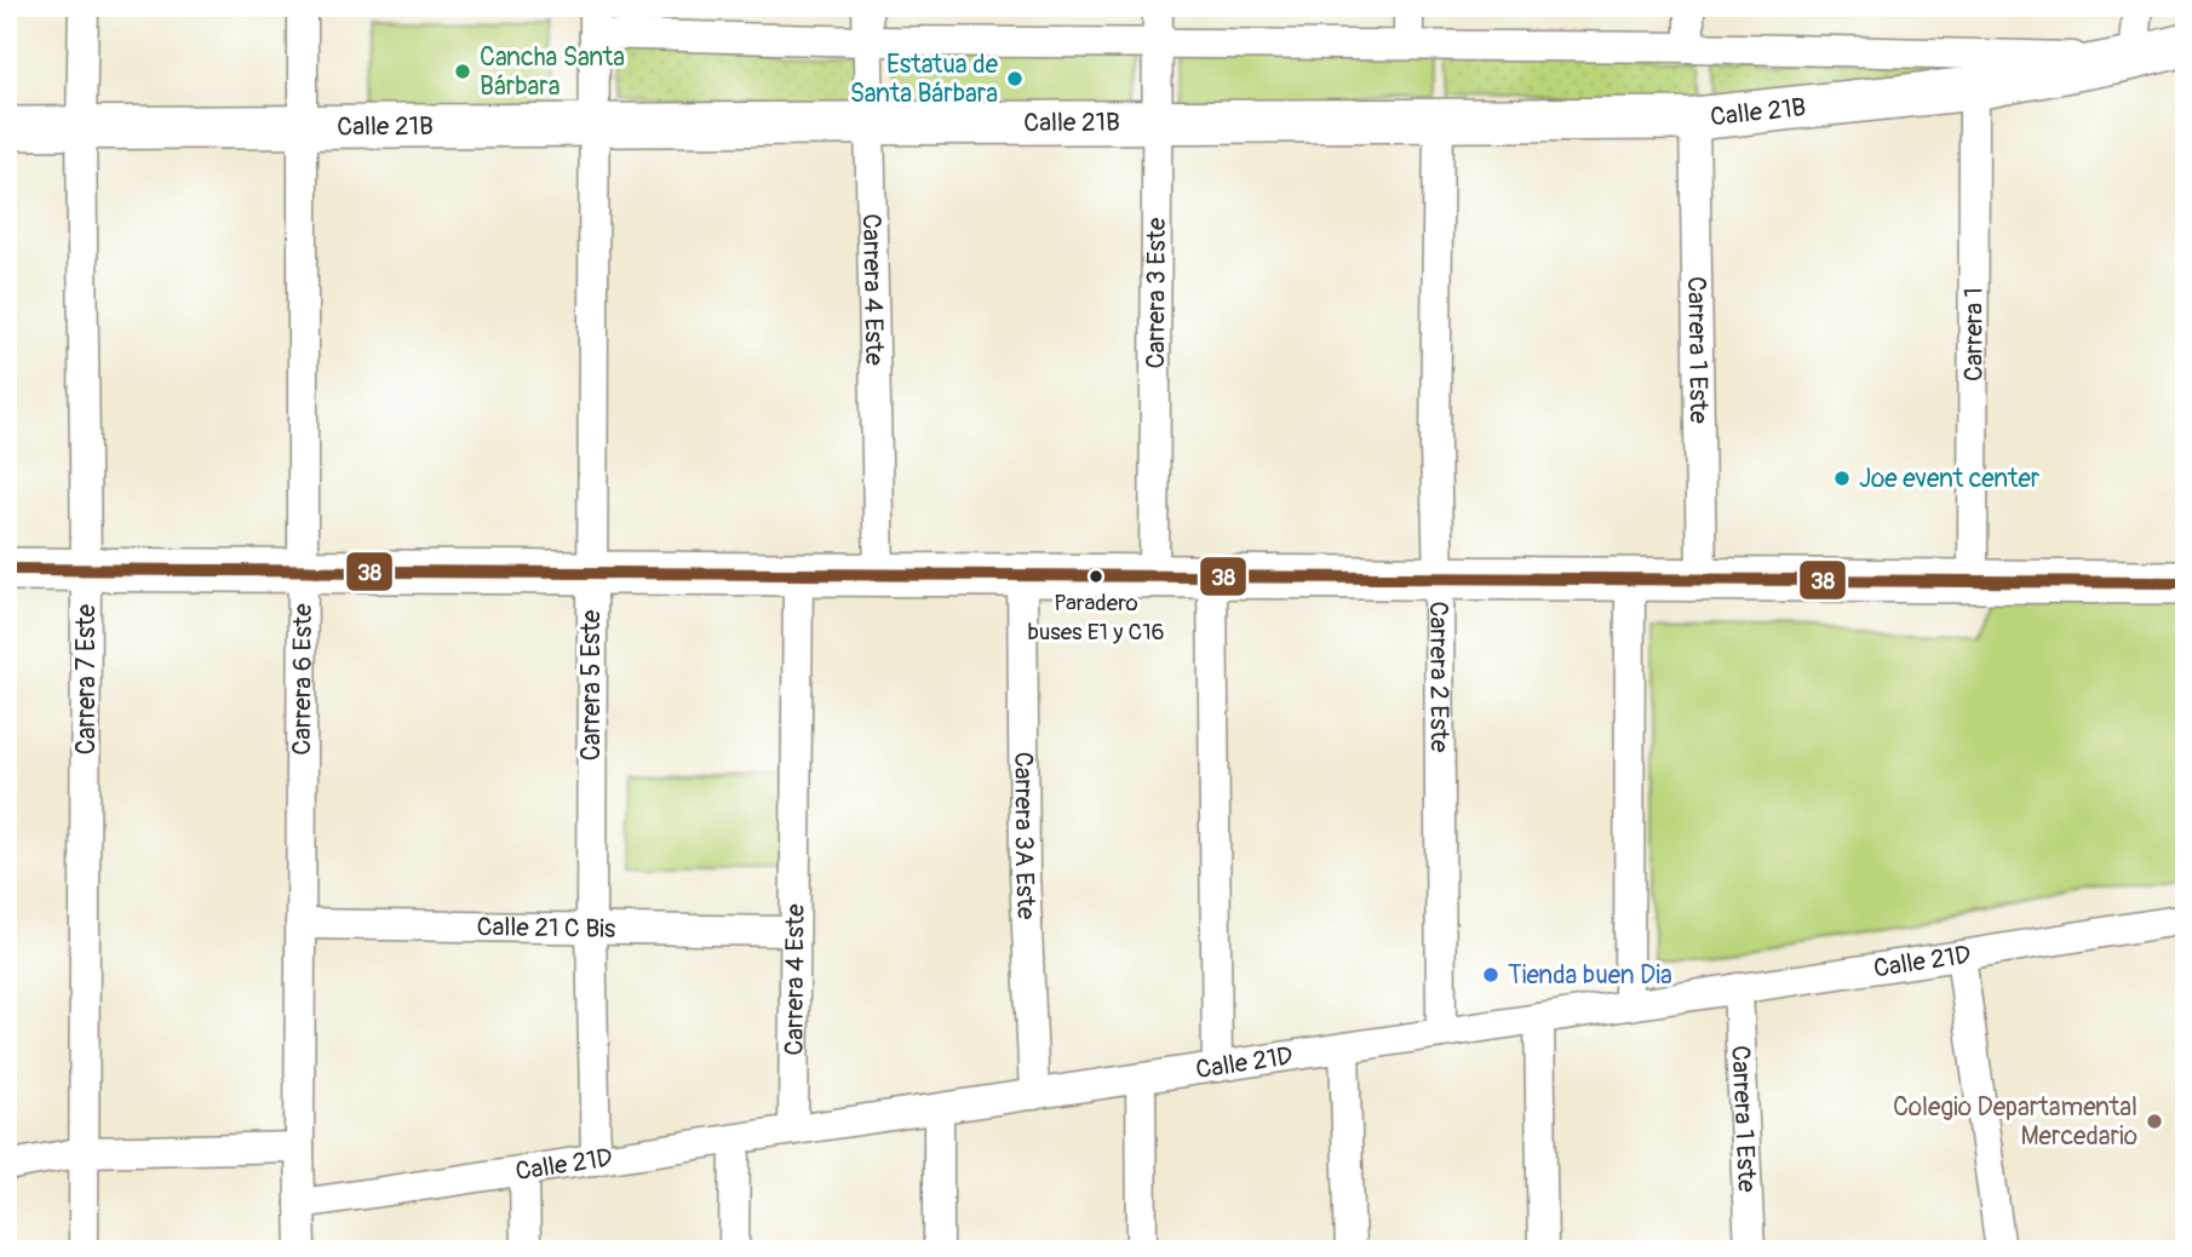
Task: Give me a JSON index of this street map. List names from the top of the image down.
{
  "streets": {
    "street": [
      "Calle 21B",
      "Carrera 4 Este",
      "Carrera 3 Este",
      "Carrera 1",
      "Carrera 1 Este",
      "Carrera 2 Este",
      "Carrera 7 Este",
      "Carrera 6 Este",
      "Carrera 5 Este",
      "Carrera 3A Este",
      "Calle 21 C Bis",
      "Calle 21D"
    ]
  },
  "crossings": [
    ["Calle 21B", "Carrera 4 Este"],
    ["Calle 21B", "Carrera 3 Este"],
    ["Calle 21B", "Carrera 1"],
    ["Calle 21B", "Carrera 1 Este"],
    ["Calle 21B", "Carrera 2 Este"],
    ["Calle 21B", "Carrera 7 Este"],
    ["Calle 21B", "Carrera 6 Este"],
    ["Calle 21B", "Carrera 5 Este"],
    ["Carrera 4 Este", "Calle 21 C Bis"],
    ["Carrera 4 Este", "Calle 21D"],
    ["Carrera 1 Este", "Calle 21D"],
    ["Carrera 2 Este", "Calle 21D"],
    ["Carrera 6 Este", "Calle 21 C Bis"],
    ["Carrera 6 Este", "Calle 21D"],
    ["Carrera 5 Este", "Calle 21 C Bis"],
    ["Carrera 5 Este", "Calle 21D"],
    ["Carrera 3A Este", "Calle 21D"]
  ],
  "places": [
    "Cancha Santa Bárbara",
    "Estatua de Santa Bárbara",
    "Joe event center",
    "Paradero buses E1 y C16",
    "Tienda buen Dia",
    "Colegio Departamental Mercedario"
  ],
  "lines": ["transit line 38"]
}
